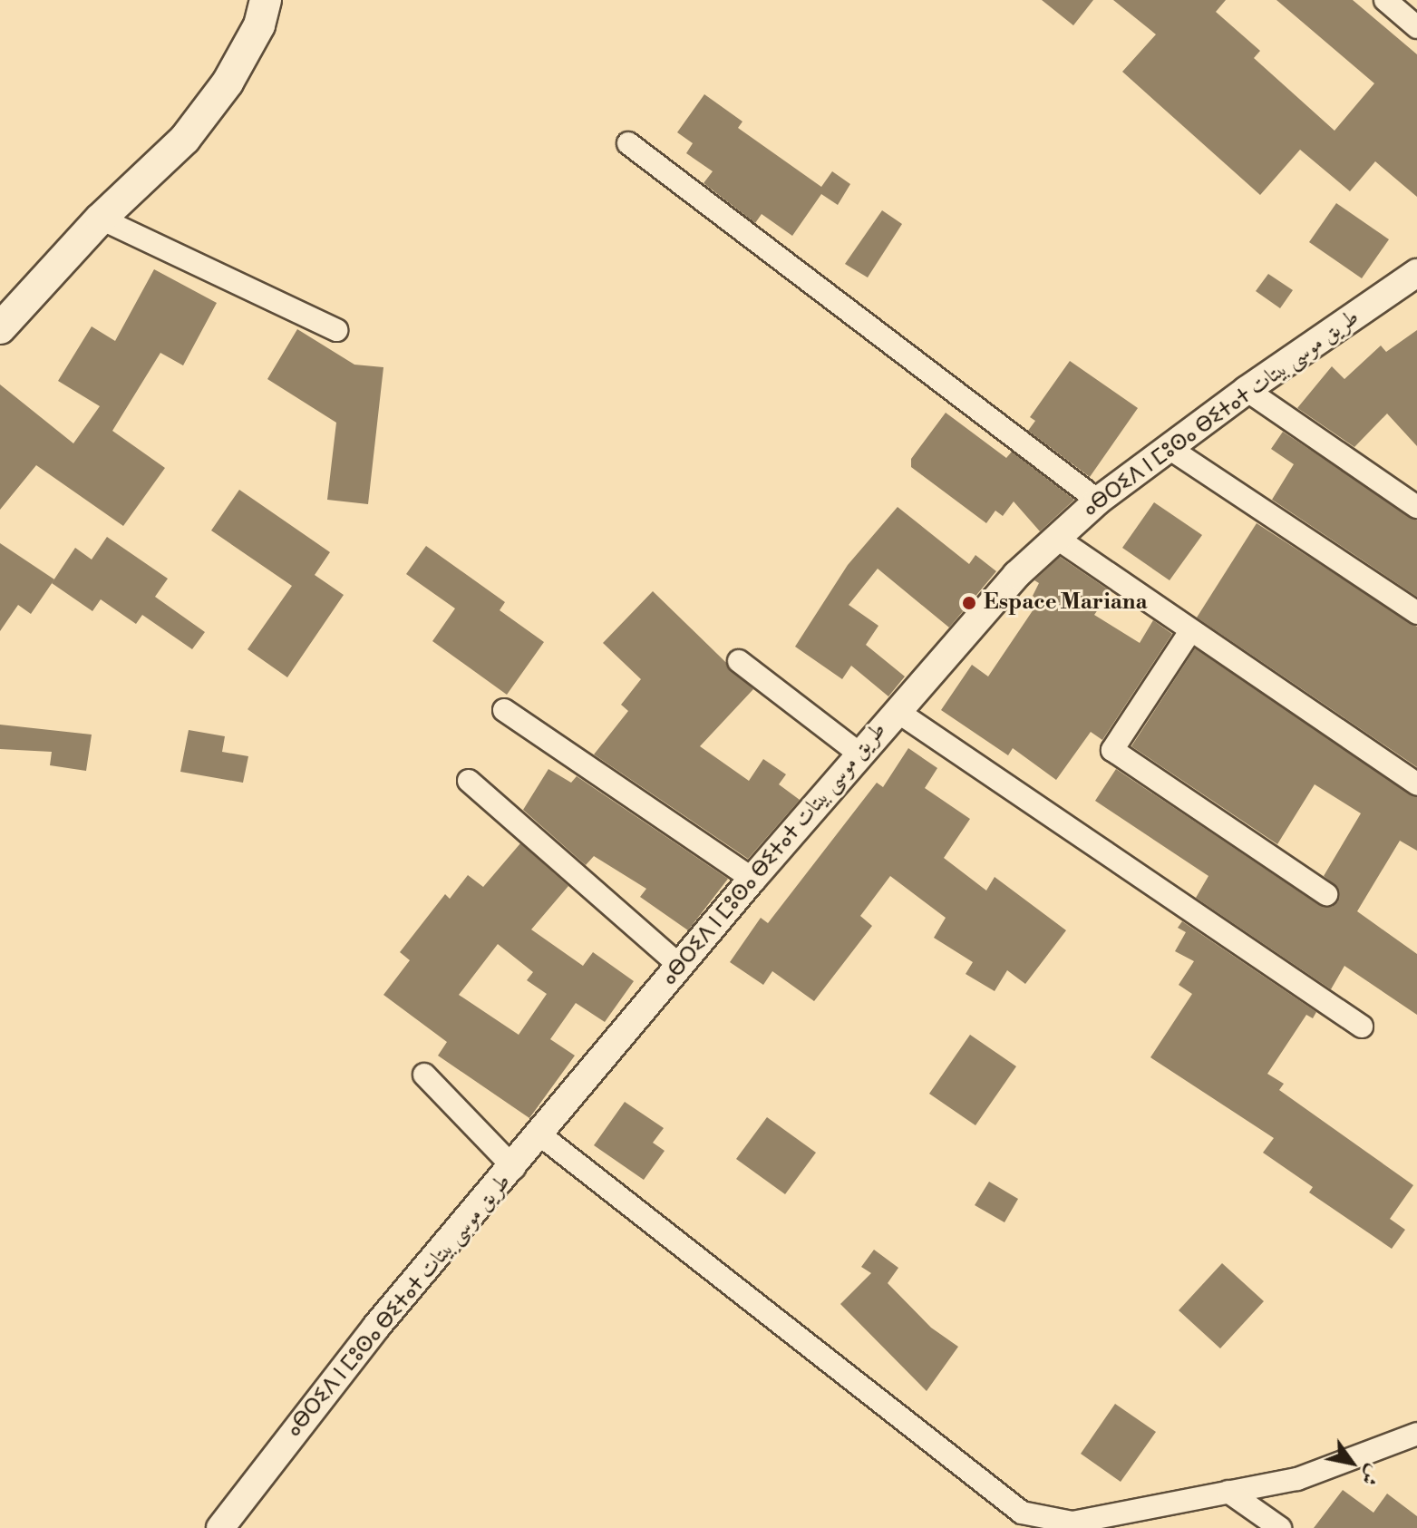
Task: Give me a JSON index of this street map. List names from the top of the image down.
{
  "streets": {
    "street": ["ⴰⴱⵔⵉⴷ ⵏ ⵎⵓⵙⴰ ⴱⵉⵜⴰⵜ طريق موسى بيتات"]
  },
  "places": ["Espace Mariana"],
  "north": "bottom right"
}
